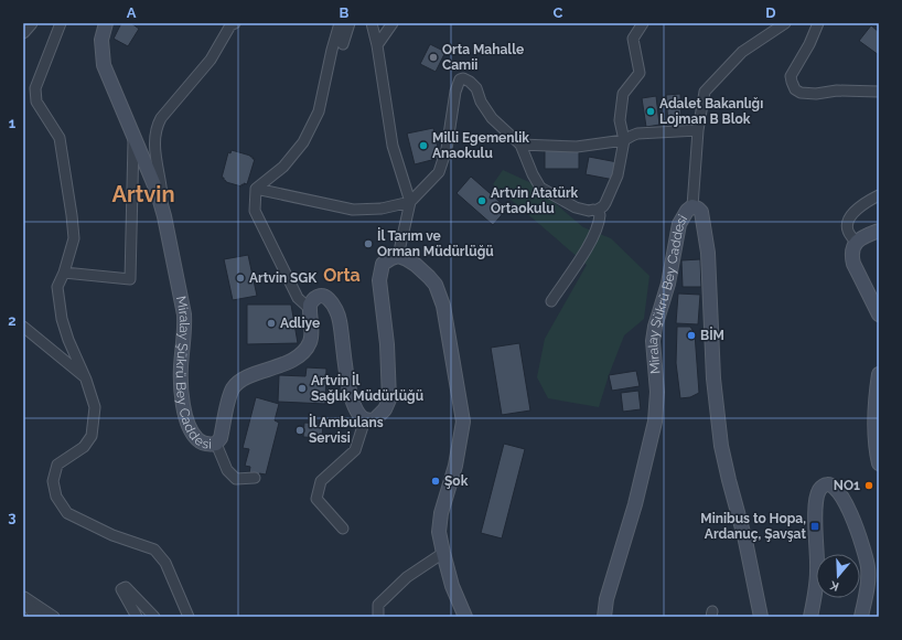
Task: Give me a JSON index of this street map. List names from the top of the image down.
{
  "streets": {
    "main road": ["Miralay Şükrü Bey Caddesi"]
  },
  "districts": ["Artvin", "Orta"],
  "places": {
    "other": [
      "Orta Mahalle Camii",
      "Adalet Bakanlığı Lojman B Blok",
      "Milli Egemenlik Anaokulu",
      "Artvin Atatürk Ortaokulu",
      "İl Tarım ve Orman Müdürlüğü",
      "Artvin SGK",
      "Adliye",
      "BİM",
      "Artvin İl Sağlık Müdürlüğü",
      "İl Ambulans Servisi",
      "Şok",
      "NO1"
    ],
    "transit": ["Minibus to Hopa, Ardanuç, Şavşat"]
  },
  "north": "bottom",
  "grid": {
    "columns": [
      "A",
      "B",
      "C",
      "D"
    ],
    "rows": ["1", "2", "3"]
  }
}
